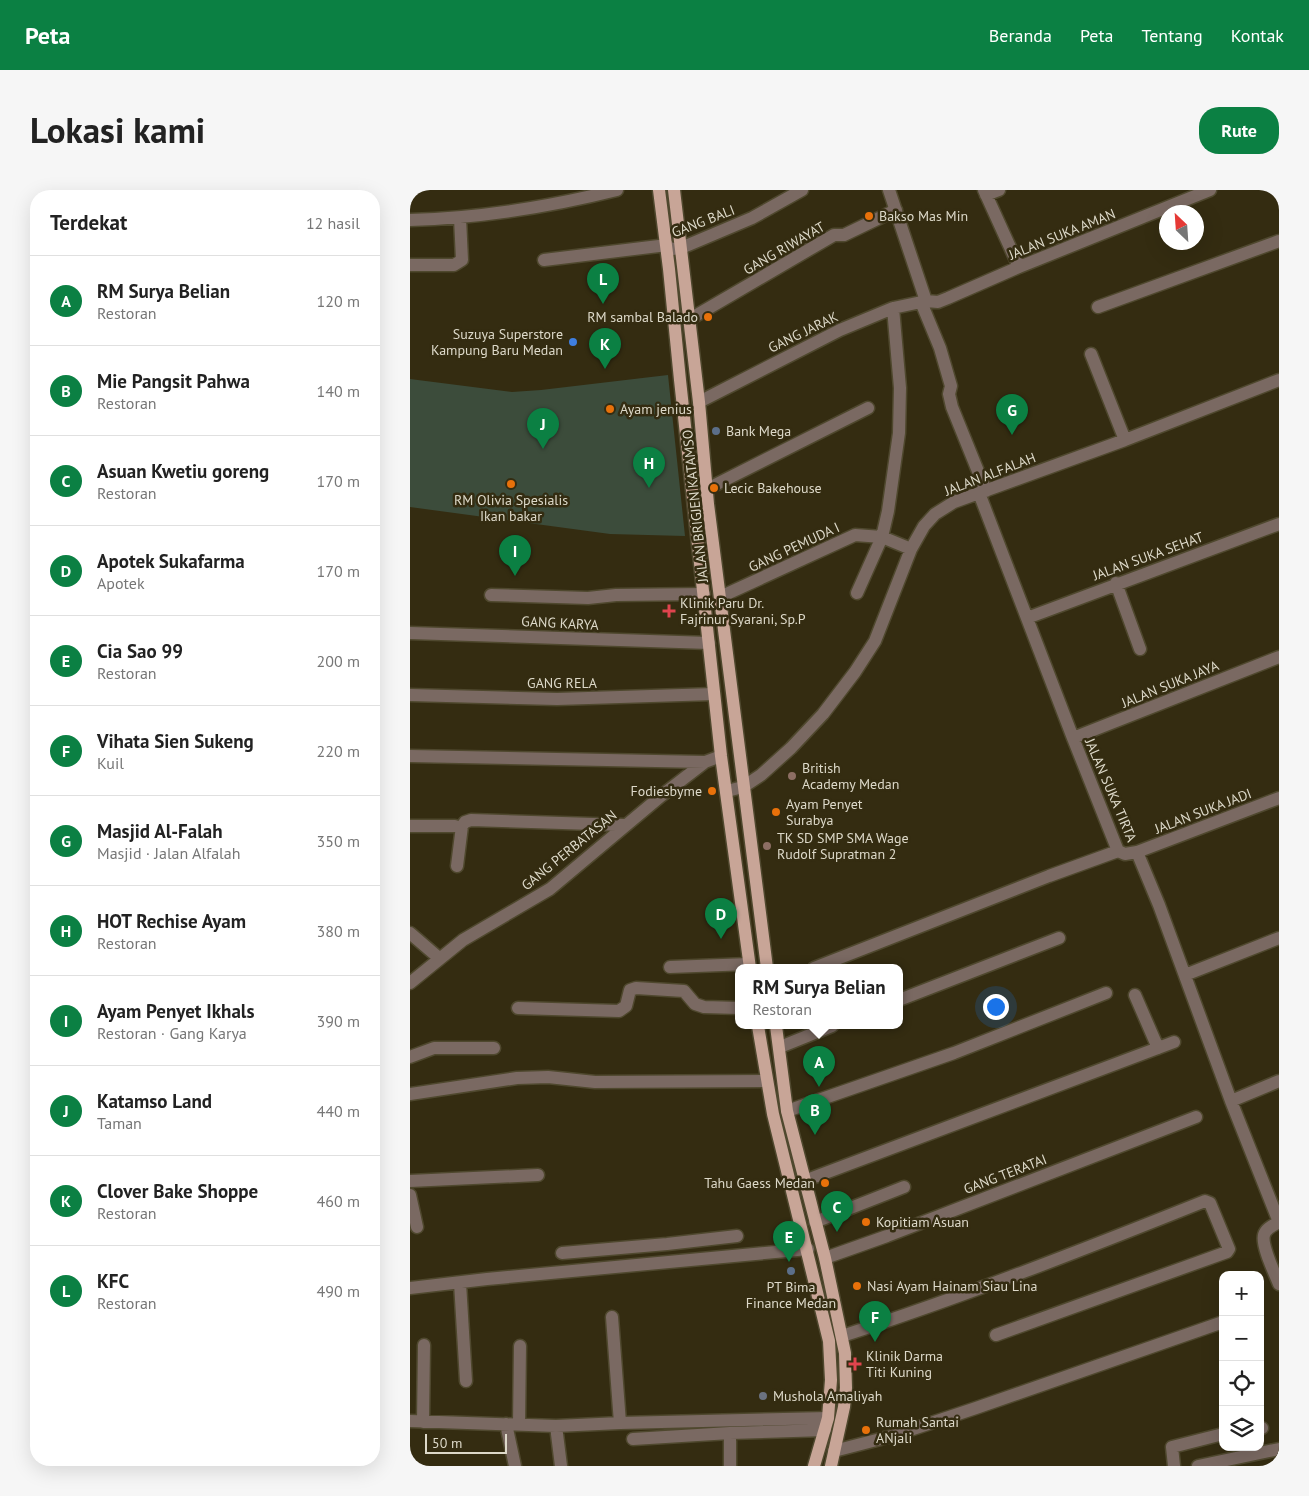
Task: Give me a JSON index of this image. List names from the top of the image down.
{
  "streets": {
    "main road": ["JALAN BRIGJEN KATAMSO"],
    "street": [
      "GANG BALI",
      "JALAN SUKA AMAN",
      "GANG RIWAYAT",
      "GANG JARAK",
      "JALAN ALFALAH",
      "GANG PEMUDA I",
      "JALAN SUKA SEHAT",
      "GANG KARYA",
      "GANG RELA",
      "JALAN SUKA JAYA",
      "JALAN SUKA TIRTA",
      "JALAN SUKA JADI",
      "GANG PERBATASAN",
      "GANG TERATAI"
    ]
  },
  "crossings": [
    ["GANG BALI", "JALAN BRIGJEN KATAMSO"],
    ["JALAN SUKA AMAN", "GANG JARAK"],
    ["JALAN SUKA AMAN", "JALAN SUKA TIRTA"],
    ["GANG RIWAYAT", "JALAN BRIGJEN KATAMSO"],
    ["GANG RIWAYAT", "JALAN SUKA TIRTA"],
    ["GANG JARAK", "JALAN BRIGJEN KATAMSO"],
    ["GANG JARAK", "JALAN SUKA TIRTA"],
    ["JALAN ALFALAH", "JALAN BRIGJEN KATAMSO"],
    ["JALAN ALFALAH", "GANG PEMUDA I"],
    ["JALAN ALFALAH", "JALAN SUKA TIRTA"],
    ["JALAN BRIGJEN KATAMSO", "GANG PEMUDA I"],
    ["JALAN BRIGJEN KATAMSO", "GANG KARYA"],
    ["JALAN BRIGJEN KATAMSO", "GANG RELA"],
    ["JALAN BRIGJEN KATAMSO", "GANG PERBATASAN"],
    ["JALAN SUKA SEHAT", "JALAN SUKA TIRTA"],
    ["JALAN SUKA JAYA", "JALAN SUKA TIRTA"],
    ["JALAN SUKA TIRTA", "JALAN SUKA JADI"]
  ],
  "places": {
    "other": [
      "Bakso Mas Min",
      "RM sambal Balado",
      "Suzuya Superstore Kampung Baru Medan",
      "Ayam jenius",
      "Bank Mega",
      "RM Olivia Spesialis Ikan bakar",
      "Lecic Bakehouse",
      "British Academy Medan",
      "Fodiesbyme",
      "Ayam Penyet Surabya",
      "TK SD SMP SMA Wage Rudolf Supratman 2",
      "Tahu Gaess Medan",
      "Kopitiam Asuan",
      "PT Bima Finance Medan",
      "Nasi Ayam Hainam Siau Lina",
      "Mushola Amaliyah",
      "Rumah Santai ANjali"
    ],
    "health": ["Klinik Paru Dr. Fajrinur Syarani, Sp.P", "Klinik Darma Titi Kuning"]
  },
  "scale_bar": "50 m",
  "north": "top left",
  "page": {
    "header": "Peta",
    "nav": [
      "Beranda",
      "Peta",
      "Tentang",
      "Kontak"
    ],
    "title": "Lokasi kami",
    "buttons": "Rute",
    "heading": ["Terdekat", "12 hasil"],
    "list": [
      {
        "mark": "A",
        "name": "RM Surya Belian",
        "note": "Restoran",
        "value": "120 m"
      },
      {
        "mark": "B",
        "name": "Mie Pangsit Pahwa",
        "note": "Restoran",
        "value": "140 m"
      },
      {
        "mark": "C",
        "name": "Asuan Kwetiu goreng",
        "note": "Restoran",
        "value": "170 m"
      },
      {
        "mark": "D",
        "name": "Apotek Sukafarma",
        "note": "Apotek",
        "value": "170 m"
      },
      {
        "mark": "E",
        "name": "Cia Sao 99",
        "note": "Restoran",
        "value": "200 m"
      },
      {
        "mark": "F",
        "name": "Vihata Sien Sukeng",
        "note": "Kuil",
        "value": "220 m"
      },
      {
        "mark": "G",
        "name": "Masjid Al-Falah",
        "note": "Masjid · Jalan Alfalah",
        "value": "350 m"
      },
      {
        "mark": "H",
        "name": "HOT Rechise Ayam",
        "note": "Restoran",
        "value": "380 m"
      },
      {
        "mark": "I",
        "name": "Ayam Penyet Ikhals",
        "note": "Restoran · Gang Karya",
        "value": "390 m"
      },
      {
        "mark": "J",
        "name": "Katamso Land",
        "note": "Taman",
        "value": "440 m"
      },
      {
        "mark": "K",
        "name": "Clover Bake Shoppe",
        "note": "Restoran",
        "value": "460 m"
      },
      {
        "mark": "L",
        "name": "KFC",
        "note": "Restoran",
        "value": "490 m"
      }
    ],
    "pins": [
      "L",
      "K",
      "G",
      "J",
      "H",
      "I",
      "D",
      "A",
      "B",
      "C",
      "E",
      "F"
    ],
    "popup": ["RM Surya Belian", "Restoran"],
    "map_buttons": ["+", "−"],
    "scale": "50 m"
  }
}
